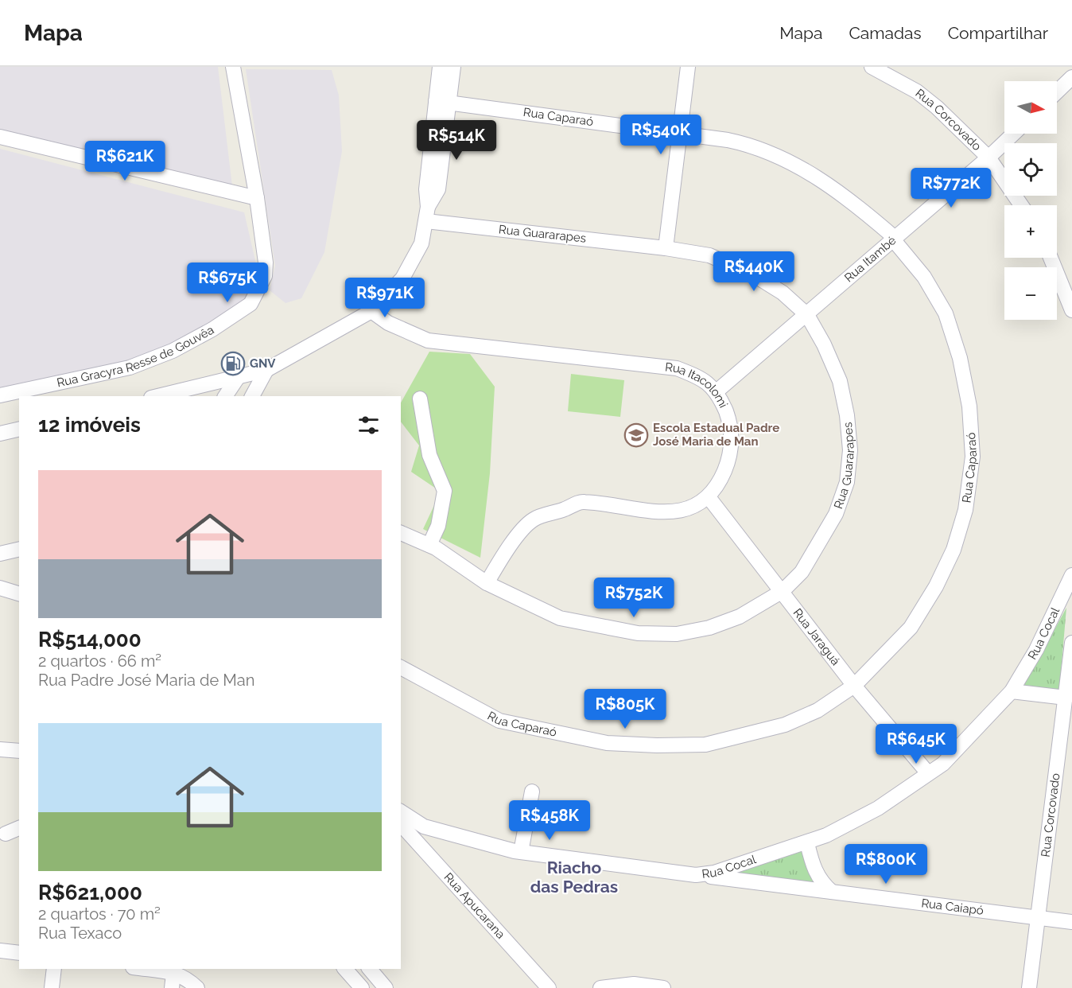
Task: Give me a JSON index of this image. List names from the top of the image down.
{
  "streets": {
    "street": [
      "Rua Caparaó",
      "Rua Corcovado",
      "Rua Guararapes",
      "Rua Itambé",
      "Rua Gracyra Resse de Gouvêa",
      "Rua Itacolomi",
      "Rua Cocal",
      "Rua Jaraguá",
      "Rua Apucarana",
      "Rua Caiapó"
    ]
  },
  "crossings": [
    ["Rua Caparaó", "Rua Itambé"],
    ["Rua Caparaó", "Rua Jaraguá"],
    ["Rua Corcovado", "Rua Itambé"],
    ["Rua Corcovado", "Rua Caiapó"],
    ["Rua Guararapes", "Rua Itambé"],
    ["Rua Guararapes", "Rua Itacolomi"],
    ["Rua Guararapes", "Rua Jaraguá"],
    ["Rua Itambé", "Rua Itacolomi"],
    ["Rua Itacolomi", "Rua Jaraguá"],
    ["Rua Cocal", "Rua Jaraguá"],
    ["Rua Cocal", "Rua Caiapó"]
  ],
  "districts": ["Riacho das Pedras"],
  "places": {
    "fuel station": ["GNV"],
    "school or university": ["Escola Estadual Padre José Maria de Man"]
  },
  "north": "right",
  "page": {
    "header": "Mapa",
    "nav": ["Mapa", "Camadas", "Compartilhar"],
    "map_buttons": ["+", "−"],
    "price": [
      "R$540K",
      "R$514K",
      "R$621K",
      "R$772K",
      "R$440K",
      "R$675K",
      "R$971K",
      "R$752K",
      "R$805K",
      "R$645K",
      "R$458K",
      "R$800K"
    ],
    "heading": "12 imóveis",
    "list": [
      {
        "name": "R$514,000",
        "note": "2 quartos · 66 m² · Rua Padre José Maria de Man"
      },
      {
        "name": "R$621,000",
        "note": "2 quartos · 70 m² · Rua Texaco"
      }
    ]
  }
}
